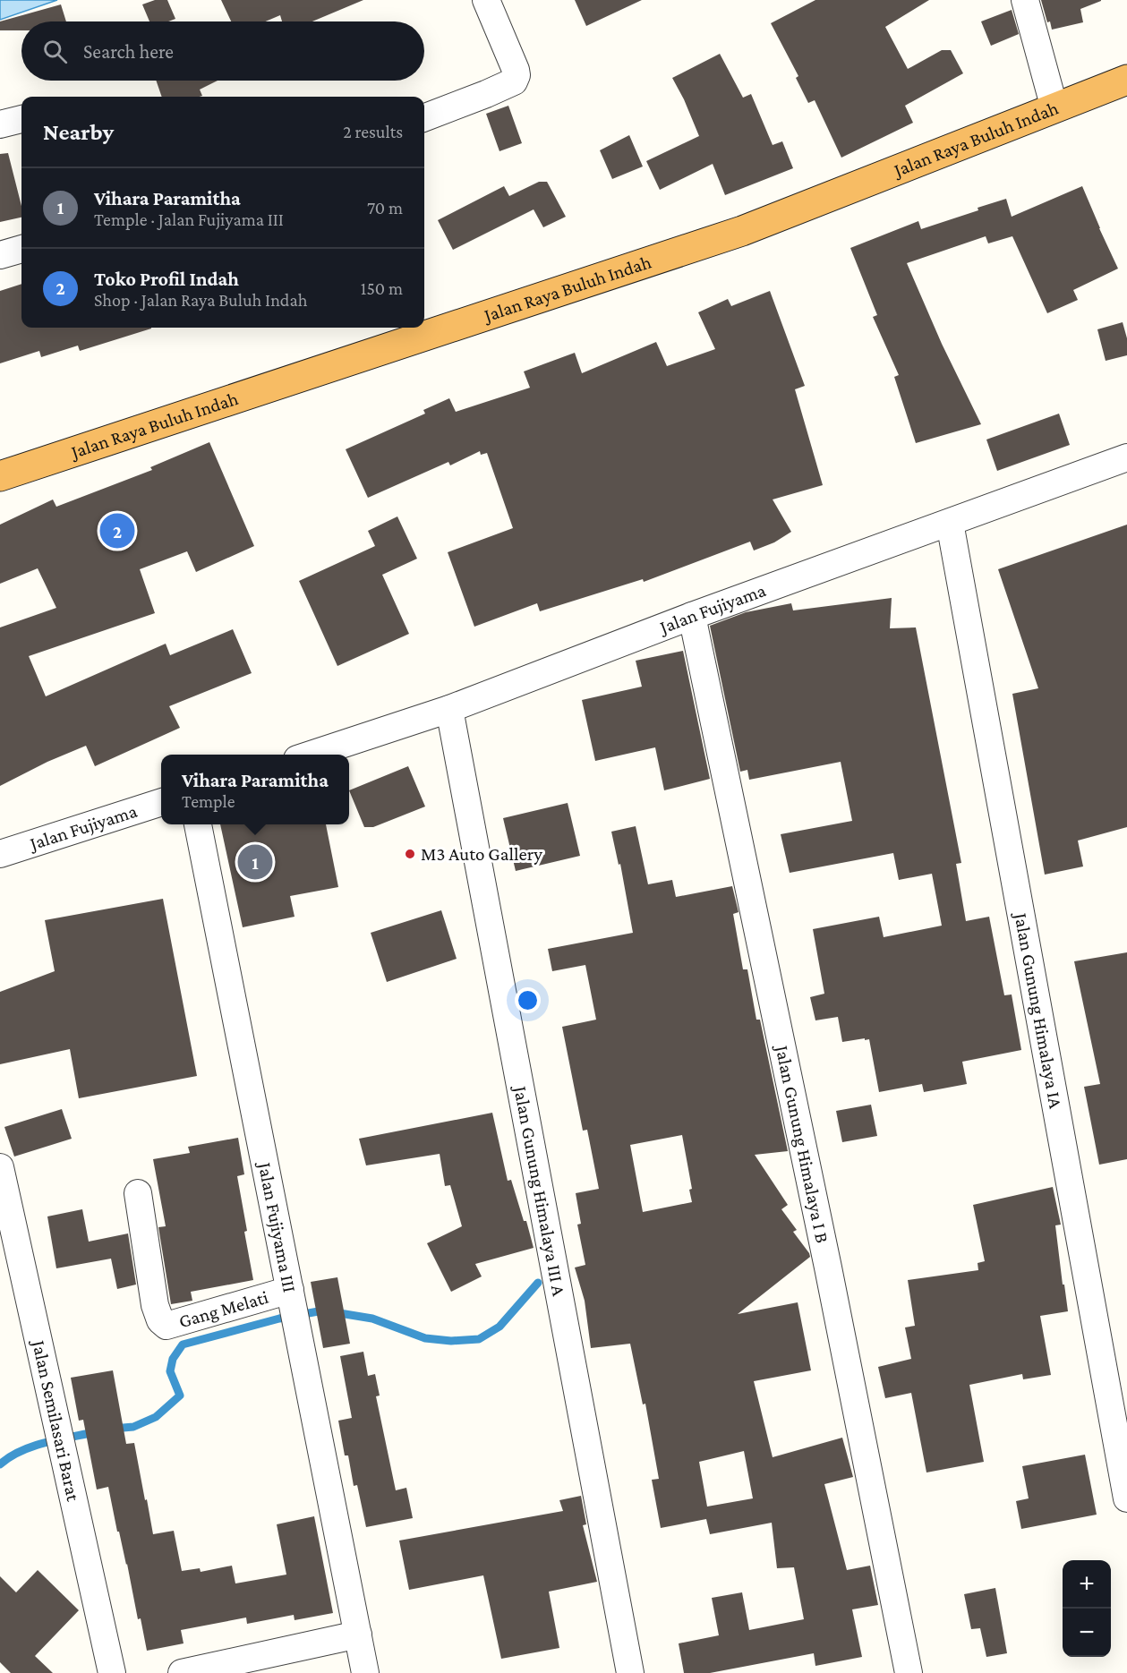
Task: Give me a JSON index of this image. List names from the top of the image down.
{
  "streets": {
    "highway": ["Jalan Raya Buluh Indah"],
    "street": [
      "Jalan Fujiyama",
      "Jalan Gunung Himalaya IA",
      "Jalan Gunung Himalaya I B",
      "Jalan Gunung Himalaya III A",
      "Jalan Fujiyama III",
      "Gang Melati",
      "Jalan Semilasari Barat"
    ]
  },
  "crossings": [
    ["Jalan Fujiyama", "Jalan Gunung Himalaya IA"],
    ["Jalan Fujiyama", "Jalan Gunung Himalaya I B"],
    ["Jalan Fujiyama", "Jalan Gunung Himalaya III A"],
    ["Jalan Fujiyama III", "Gang Melati"]
  ],
  "places": ["M3 Auto Gallery"],
  "page": {
    "search": "Search here",
    "heading": ["Nearby", "2 results"],
    "list": [
      {
        "mark": "1",
        "name": "Vihara Paramitha",
        "note": "Temple · Jalan Fujiyama III",
        "value": "70 m"
      },
      {
        "mark": "2",
        "name": "Toko Profil Indah",
        "note": "Shop · Jalan Raya Buluh Indah",
        "value": "150 m"
      }
    ],
    "pins": ["2", "1"],
    "popup": ["Vihara Paramitha", "Temple"],
    "map_buttons": ["+", "−"]
  }
}
